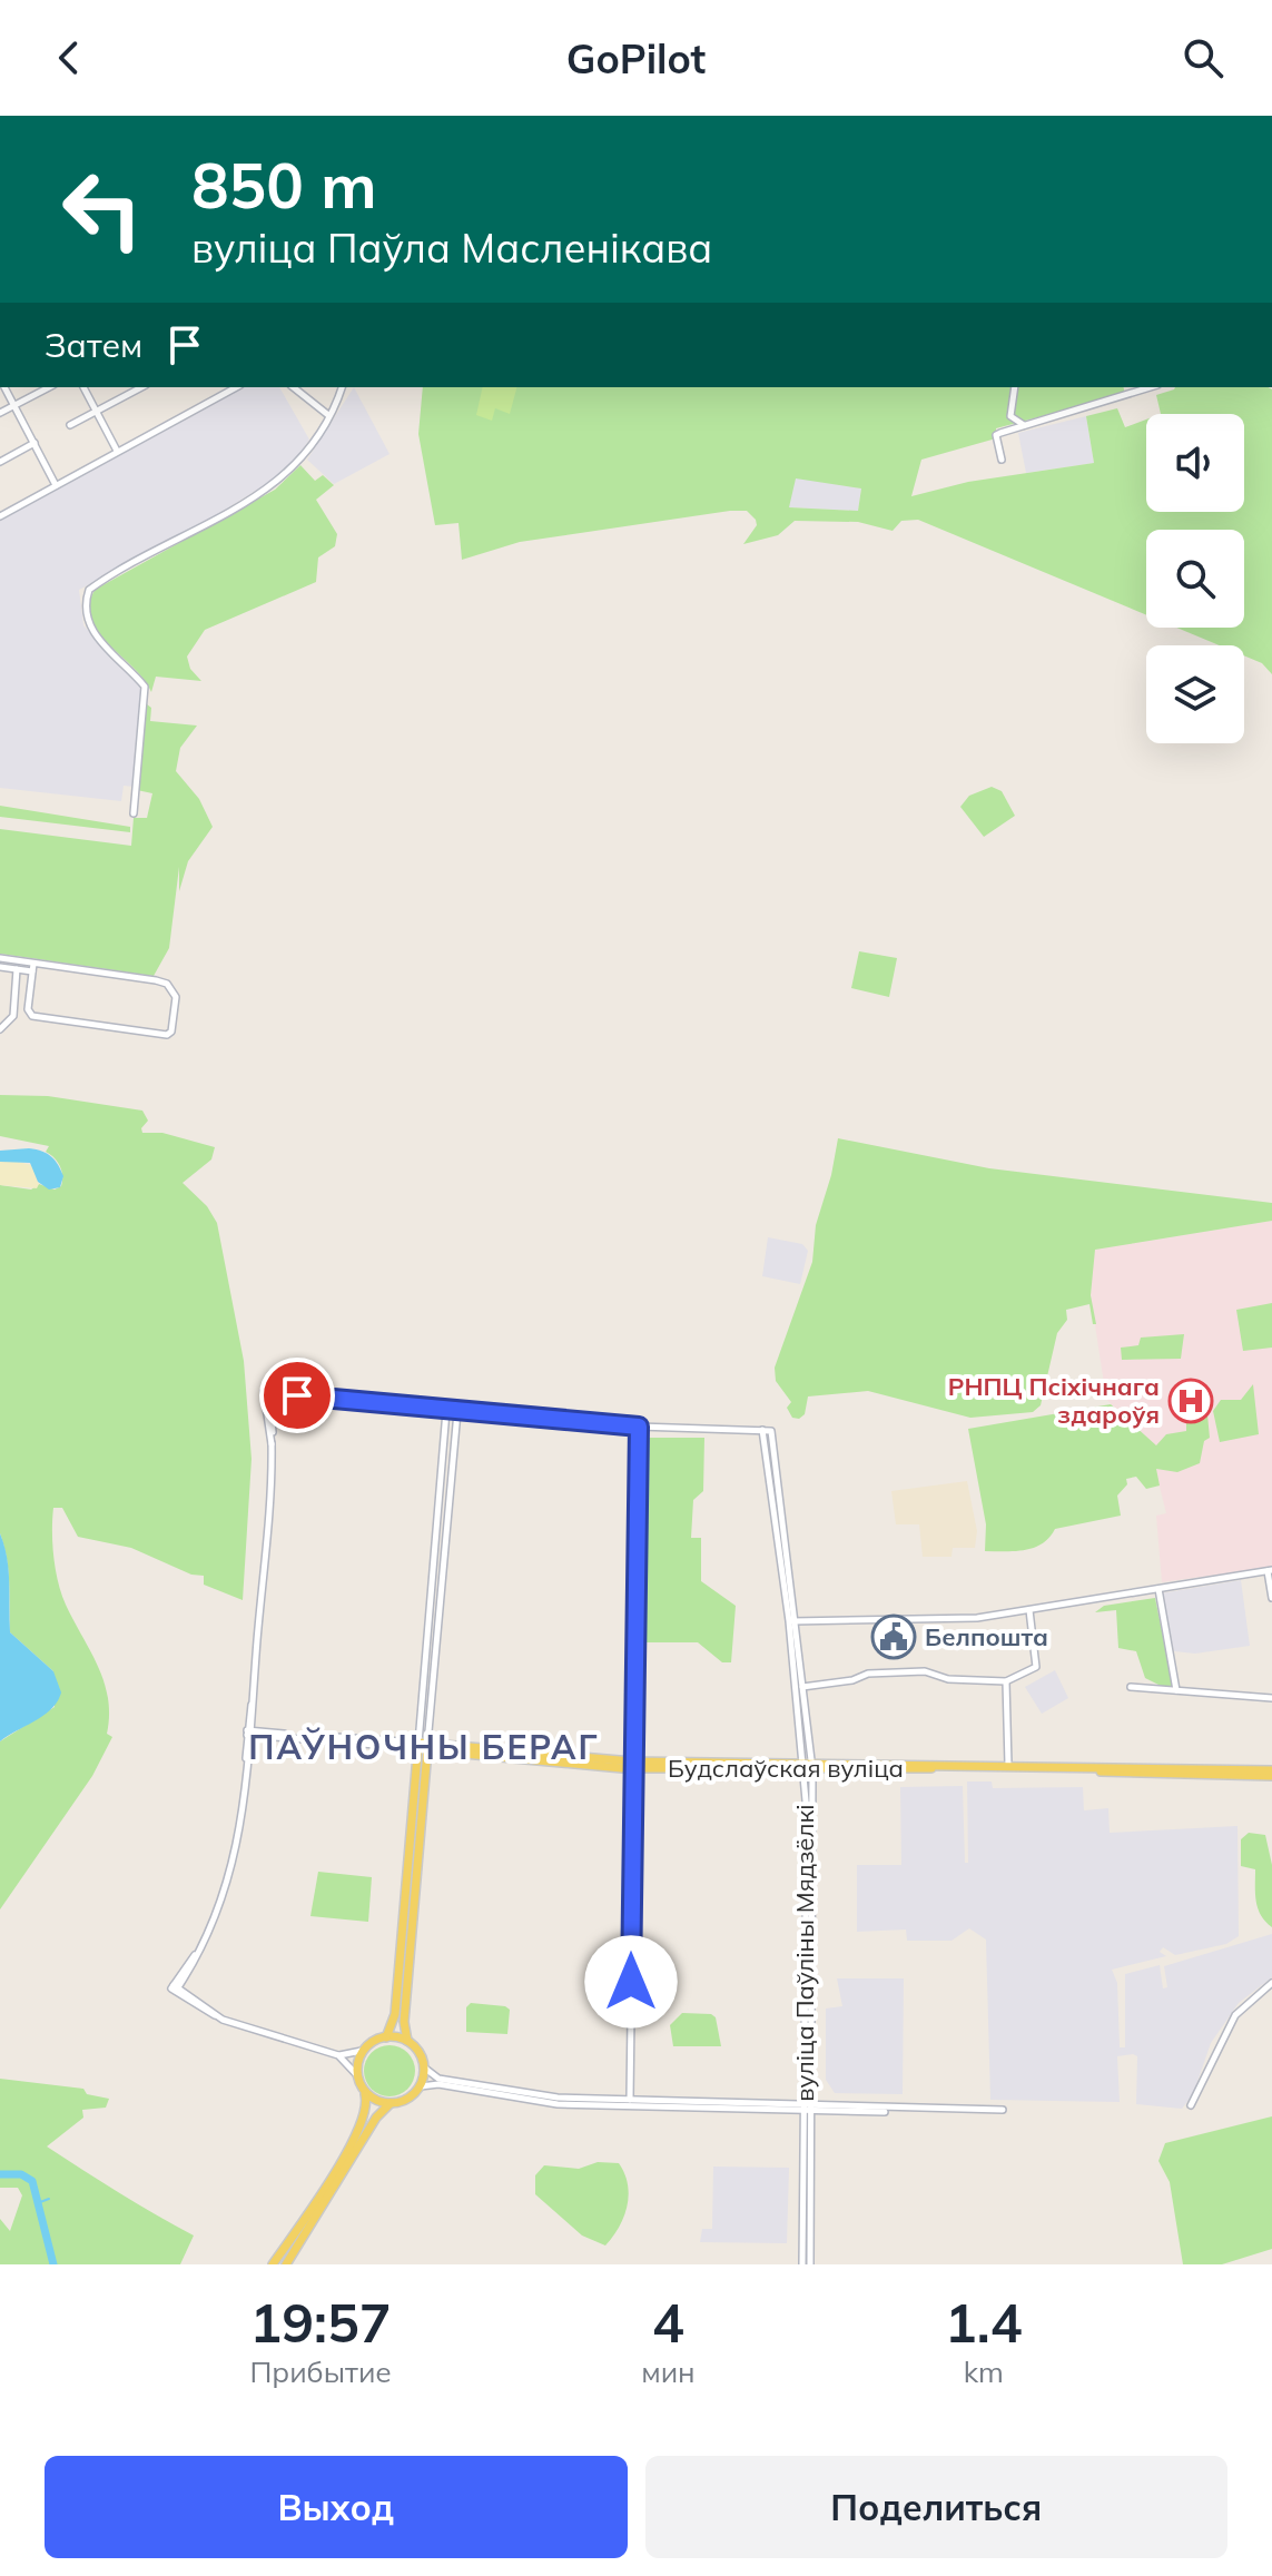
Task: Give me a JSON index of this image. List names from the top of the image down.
{
  "streets": {
    "main road": ["Будслаўская вуліца"],
    "street": ["вуліца Паўліны Мядзёлкі"]
  },
  "crossings": [
    ["Будслаўская вуліца", "вуліца Паўліны Мядзёлкі"]
  ],
  "districts": ["ПАЎНОЧНЫ БЕРАГ"],
  "places": {
    "hospital": ["РНПЦ Псіхічнага здароўя"],
    "public building": ["Белпошта"]
  },
  "page": {
    "header": "GoPilot",
    "turn": ["850 m", "вуліца Паўла Масленікава"],
    "then": "Затем",
    "eta": [
      "19:57",
      "Прибытие",
      "4",
      "мин",
      "1.4",
      "km"
    ],
    "buttons": ["Выход", "Поделиться"]
  }
}
